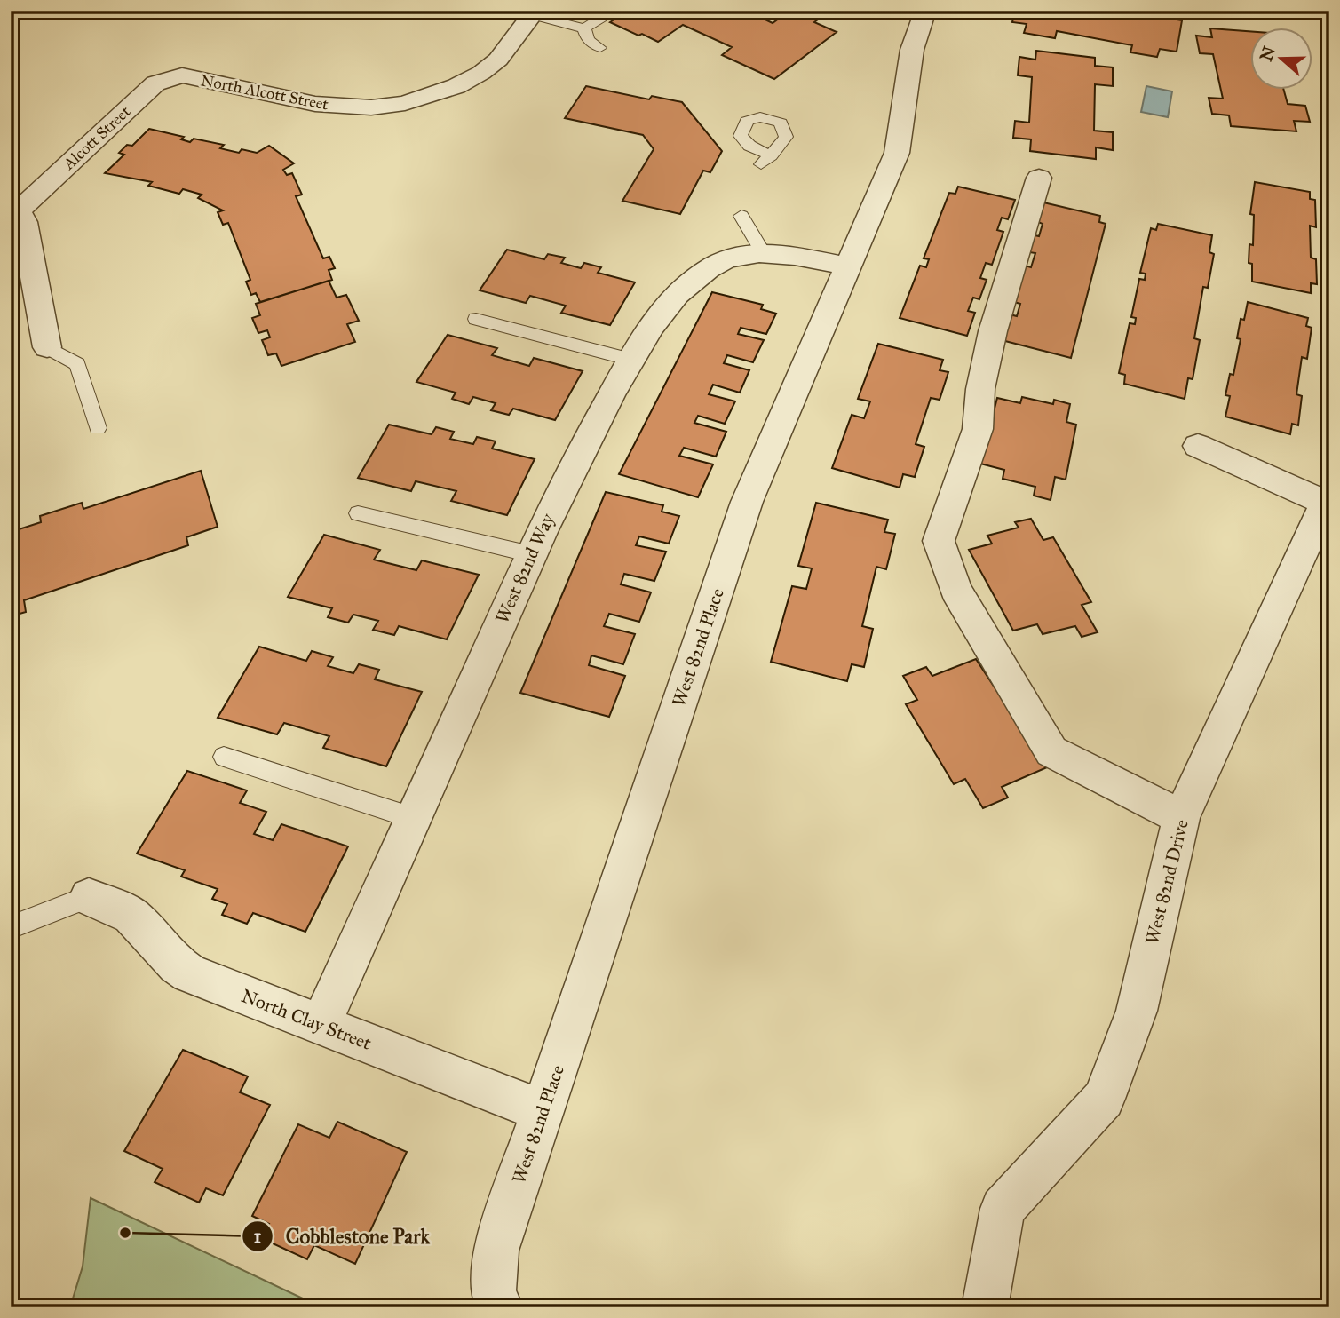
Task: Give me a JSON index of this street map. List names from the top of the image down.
{
  "streets": {
    "street": [
      "North Alcott Street",
      "Alcott Street",
      "West 82nd Way",
      "West 82nd Place",
      "West 82nd Drive",
      "North Clay Street"
    ]
  },
  "crossings": [
    ["North Alcott Street", "Alcott Street"],
    ["West 82nd Way", "West 82nd Place"],
    ["West 82nd Way", "North Clay Street"],
    ["West 82nd Place", "North Clay Street"]
  ],
  "places": ["Cobblestone Park"],
  "north": "left"
}
